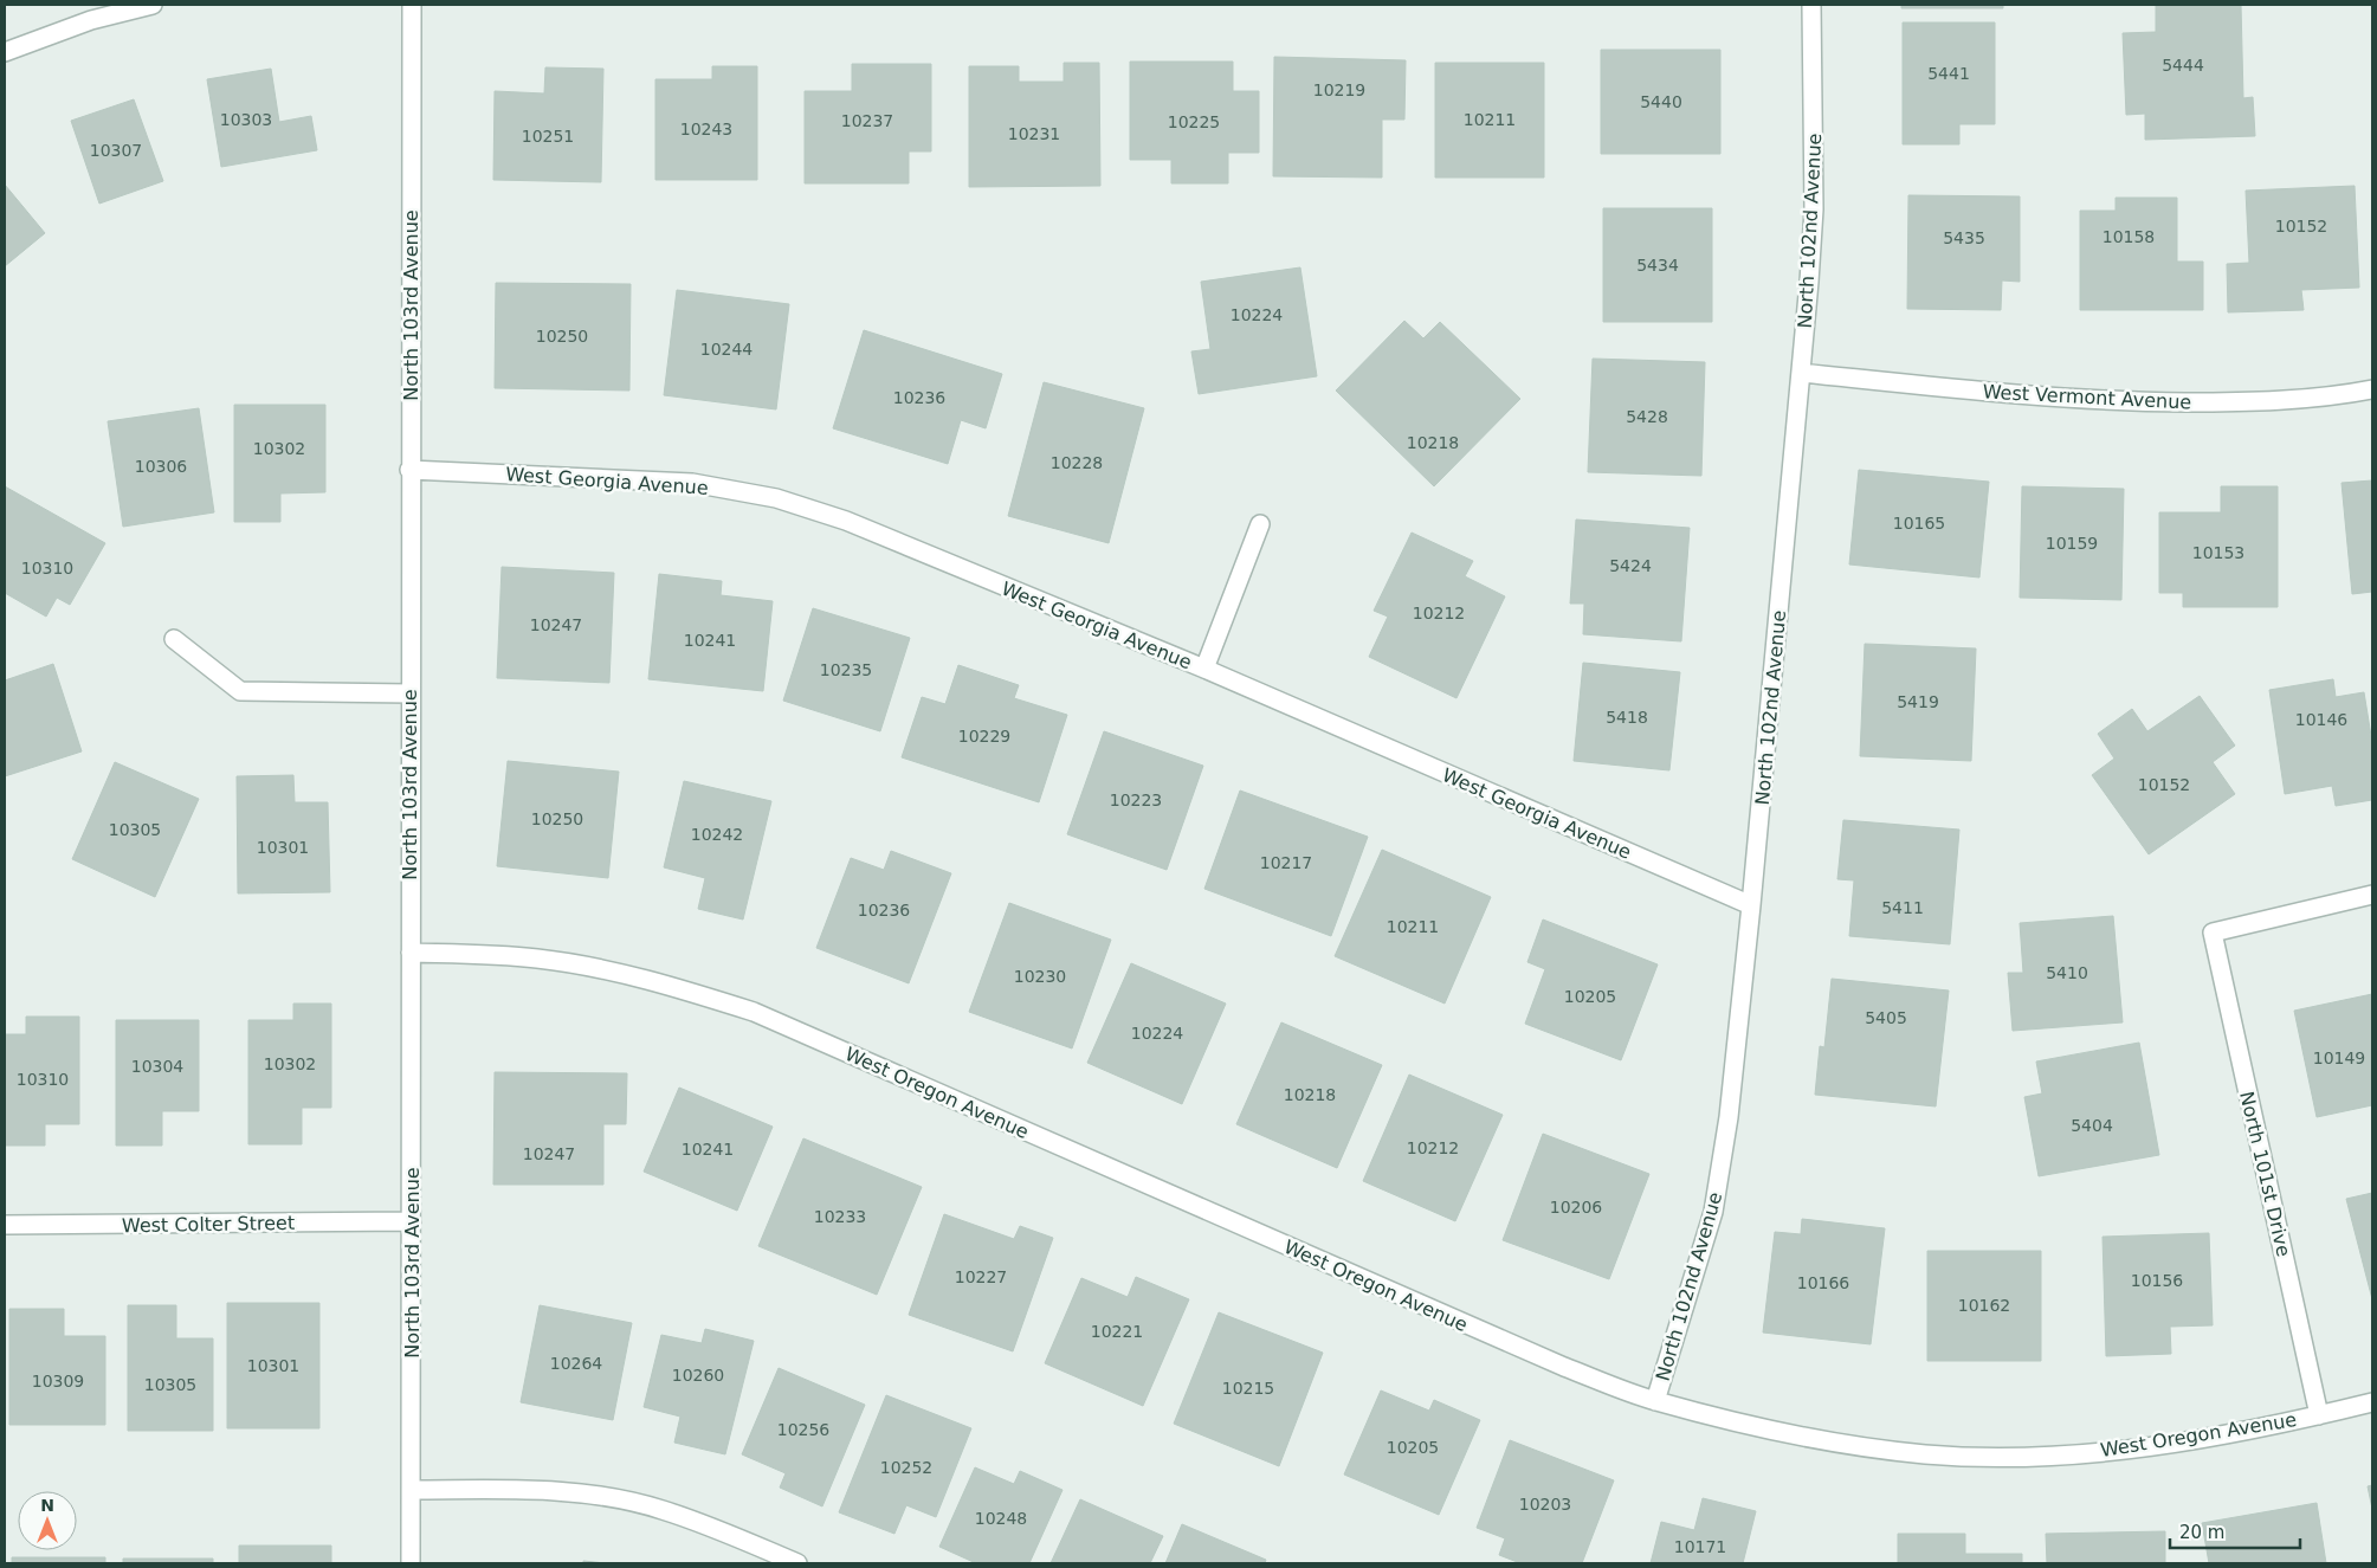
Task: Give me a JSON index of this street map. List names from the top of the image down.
{
  "streets": {
    "street": [
      "North 102nd Avenue",
      "North 103rd Avenue",
      "West Vermont Avenue",
      "West Georgia Avenue",
      "West Oregon Avenue",
      "North 101st Drive",
      "West Colter Street"
    ]
  },
  "crossings": [
    ["North 102nd Avenue", "West Vermont Avenue"],
    ["North 102nd Avenue", "West Georgia Avenue"],
    ["North 102nd Avenue", "West Oregon Avenue"],
    ["North 103rd Avenue", "West Georgia Avenue"],
    ["North 103rd Avenue", "West Oregon Avenue"],
    ["North 103rd Avenue", "West Colter Street"],
    ["West Oregon Avenue", "North 101st Drive"]
  ],
  "house_numbers": [
    "5444",
    "5441",
    "10219",
    "5440",
    "10303",
    "10211",
    "10237",
    "10225",
    "10243",
    "10231",
    "10251",
    "10307",
    "10152",
    "10158",
    "5435",
    "5434",
    "10224",
    "10250",
    "10244",
    "10236",
    "5428",
    "10218",
    "10302",
    "10228",
    "10306",
    "10165",
    "10159",
    "10153",
    "5424",
    "10310",
    "10212",
    "10247",
    "10241",
    "10235",
    "5419",
    "5418",
    "10146",
    "10229",
    "10152",
    "10223",
    "10250",
    "10305",
    "10242",
    "10301",
    "10217",
    "5411",
    "10236",
    "10211",
    "5410",
    "10230",
    "10205",
    "5405",
    "10224",
    "10149",
    "10302",
    "10304",
    "10310",
    "10218",
    "5404",
    "10212",
    "10241",
    "10247",
    "10206",
    "10233",
    "10227",
    "10156",
    "10166",
    "10162",
    "10221",
    "10264",
    "10301",
    "10260",
    "10309",
    "10305",
    "10215",
    "10256",
    "10205",
    "10252",
    "10203",
    "10248",
    "10171"
  ],
  "scale_bar": "20 m",
  "north": "top"
}
